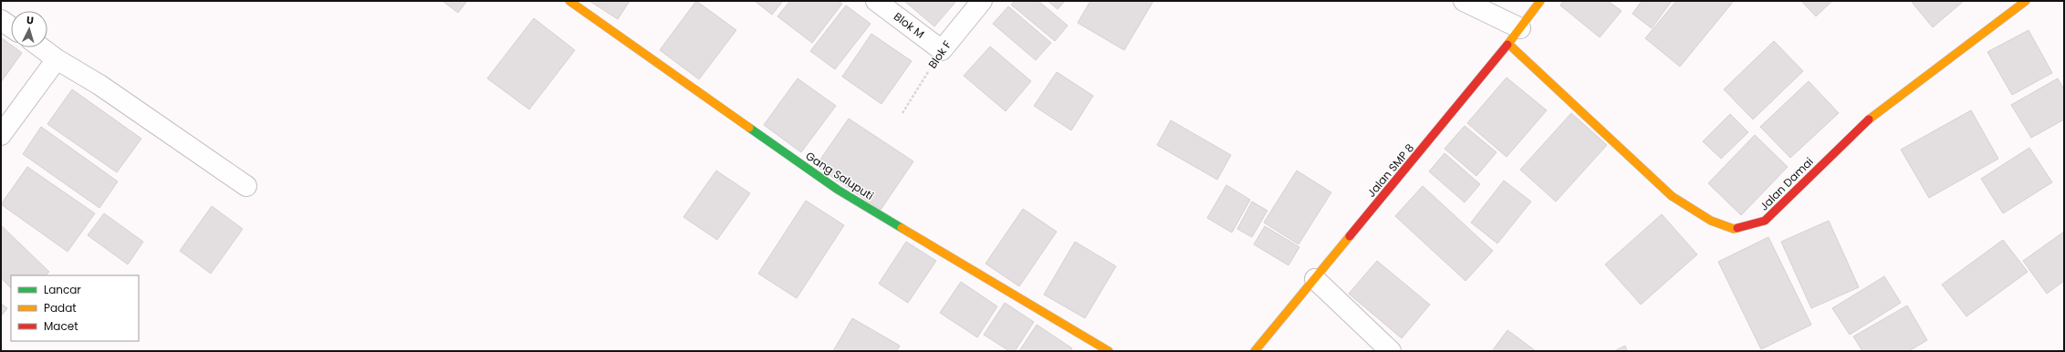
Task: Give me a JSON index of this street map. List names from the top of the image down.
{
  "streets": {
    "street": [
      "Blok M",
      "Blok F",
      "Jalan SMP 8",
      "Gang Saluputi",
      "Jalan Damai"
    ]
  },
  "crossings": [
    ["Blok M", "Blok F"],
    ["Jalan SMP 8", "Jalan Damai"]
  ],
  "legend": ["Lancar", "Padat", "Macet"],
  "north": "top"
}
